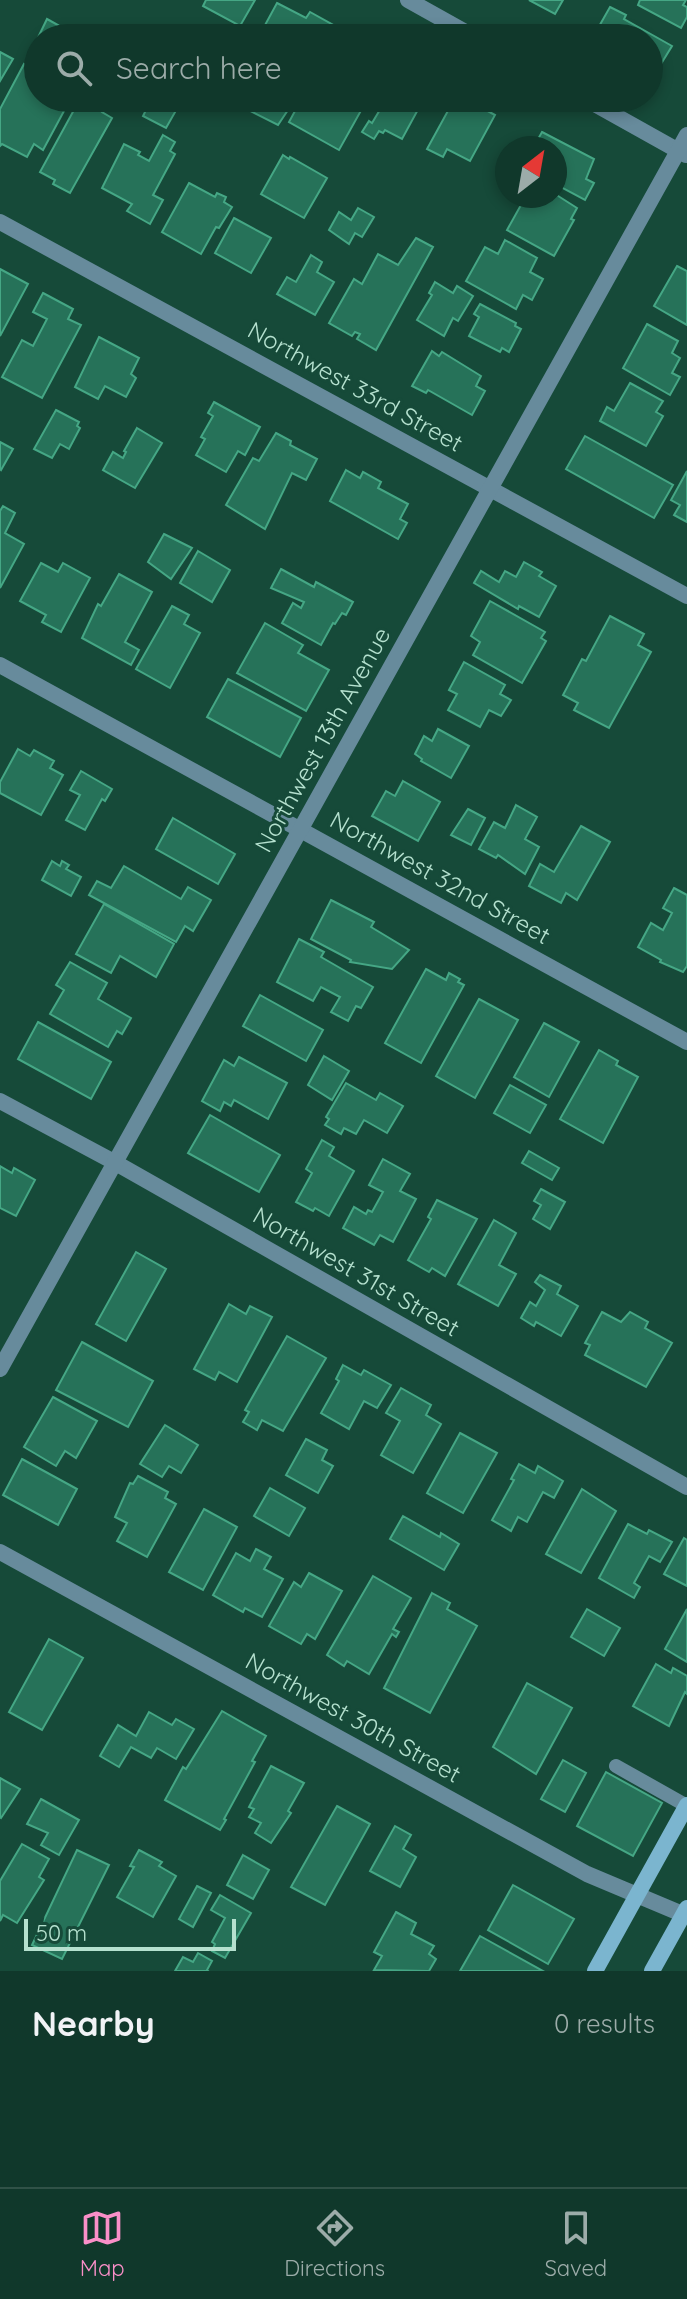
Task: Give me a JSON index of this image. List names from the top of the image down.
{
  "streets": {
    "street": [
      "Northwest 33rd Street",
      "Northwest 13th Avenue",
      "Northwest 32nd Street",
      "Northwest 31st Street",
      "Northwest 30th Street"
    ]
  },
  "crossings": [
    ["Northwest 33rd Street", "Northwest 13th Avenue"],
    ["Northwest 13th Avenue", "Northwest 32nd Street"],
    ["Northwest 13th Avenue", "Northwest 31st Street"]
  ],
  "scale_bar": "50 m",
  "north": "top right",
  "page": {
    "search": "Search here",
    "scale": "50 m",
    "heading": ["Nearby", "0 results"],
    "nav": ["Map", "Directions", "Saved"]
  }
}
